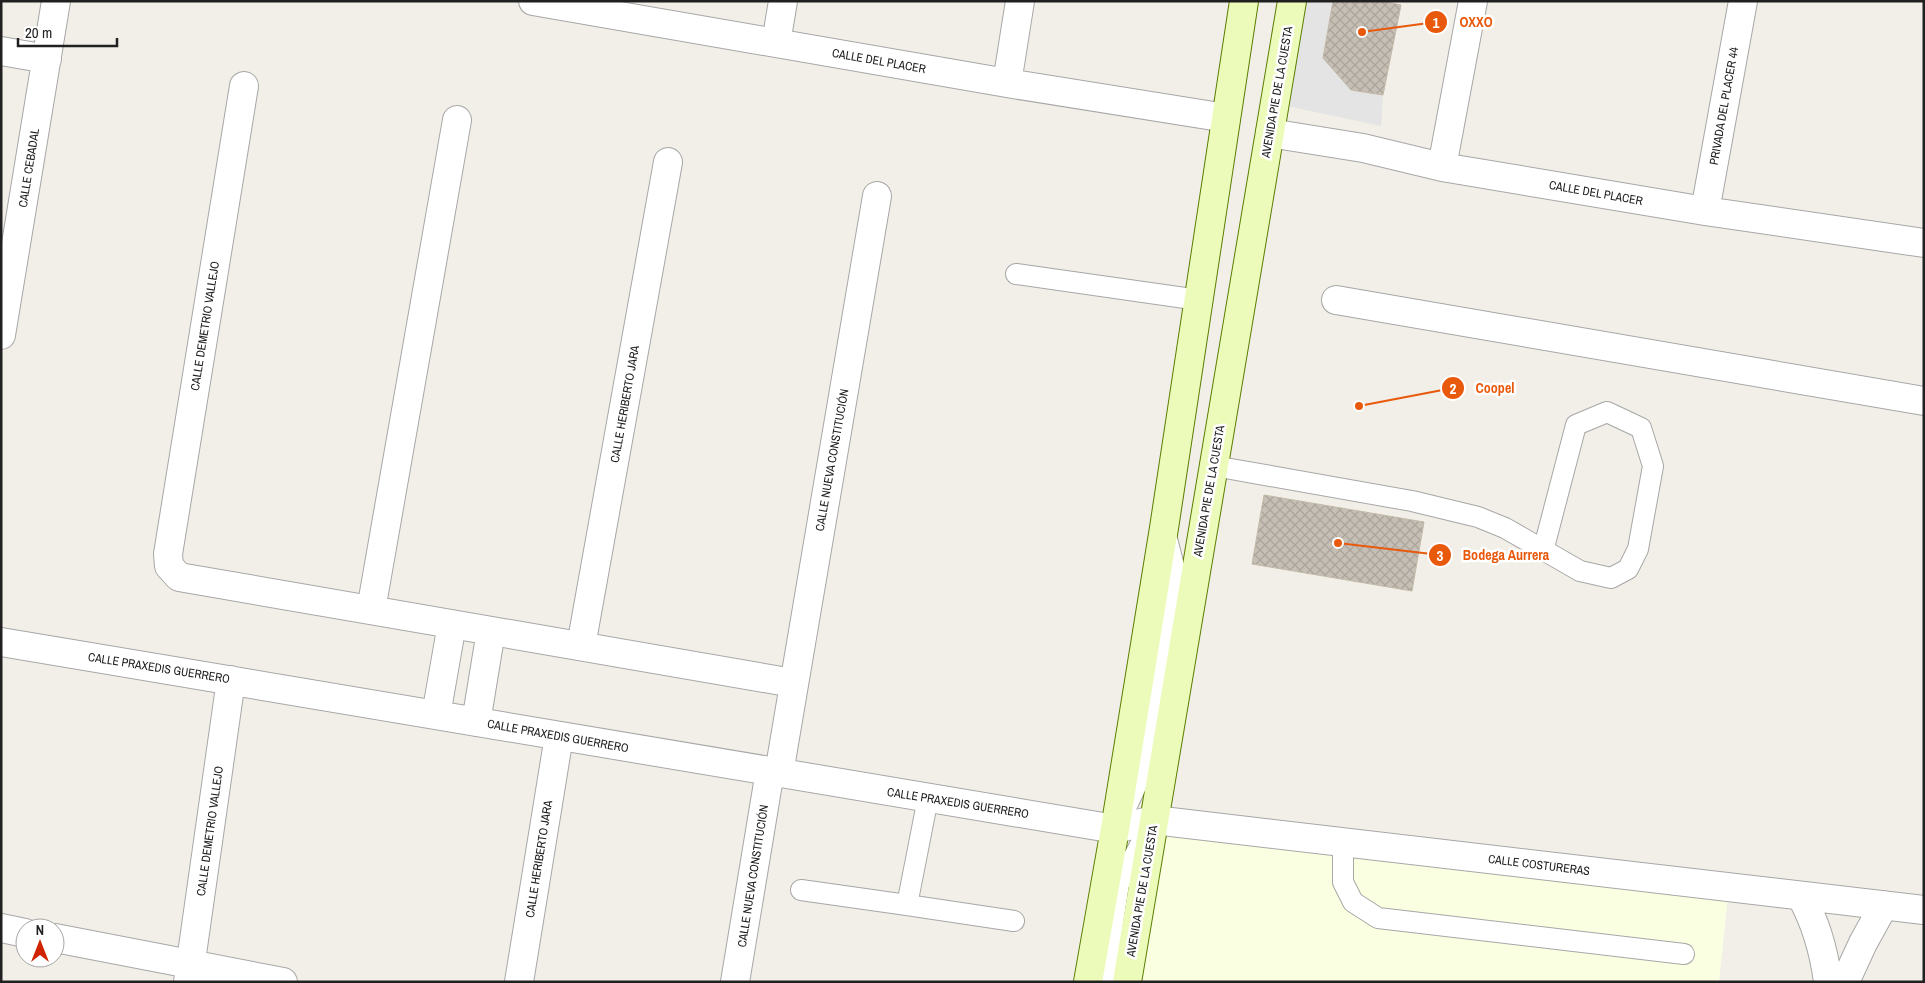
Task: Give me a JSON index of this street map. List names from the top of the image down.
{
  "streets": {
    "main road": ["AVENIDA PIE DE LA CUESTA"],
    "street": [
      "CALLE DEL PLACER",
      "PRIVADA DEL PLACER 44",
      "CALLE CEBADAL",
      "CALLE DEMETRIO VALLEJO",
      "CALLE HERIBERTO JARA",
      "CALLE NUEVA CONSTITUCIÓN",
      "CALLE PRAXEDIS GUERRERO",
      "CALLE COSTURERAS"
    ]
  },
  "crossings": [
    ["CALLE DEL PLACER", "AVENIDA PIE DE LA CUESTA"],
    ["CALLE DEL PLACER", "PRIVADA DEL PLACER 44"],
    ["AVENIDA PIE DE LA CUESTA", "CALLE COSTURERAS"],
    ["CALLE DEMETRIO VALLEJO", "CALLE PRAXEDIS GUERRERO"],
    ["CALLE HERIBERTO JARA", "CALLE PRAXEDIS GUERRERO"],
    ["CALLE NUEVA CONSTITUCIÓN", "CALLE PRAXEDIS GUERRERO"],
    ["CALLE PRAXEDIS GUERRERO", "CALLE COSTURERAS"]
  ],
  "places": ["OXXO", "Coopel", "Bodega Aurrera"],
  "scale_bar": "20 m",
  "north": "top"
}
